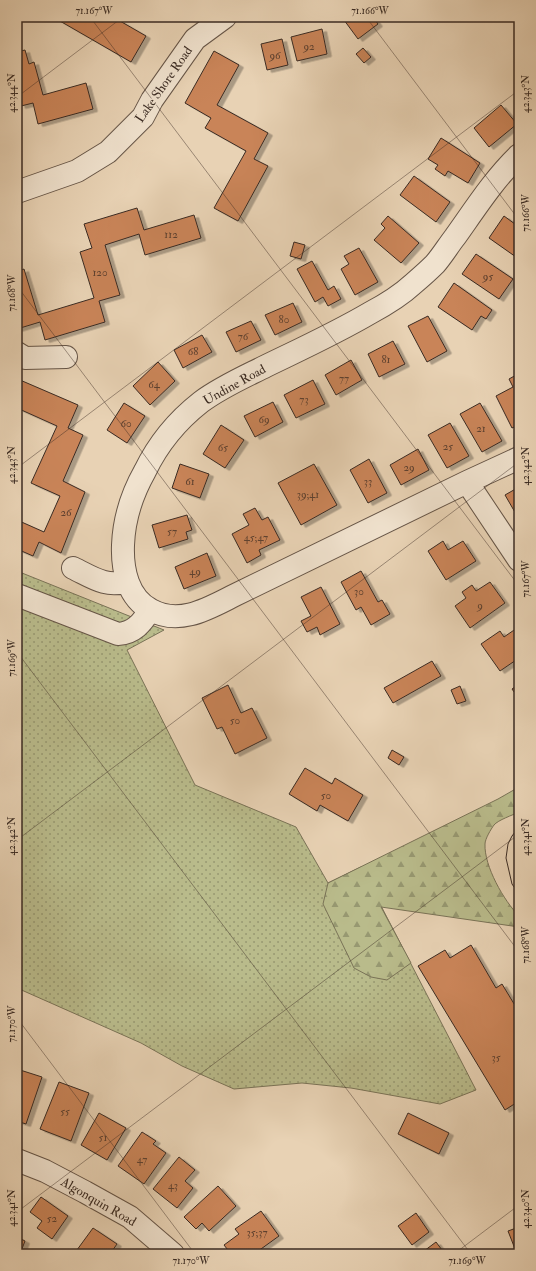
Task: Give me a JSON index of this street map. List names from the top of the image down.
{
  "streets": {
    "street": ["Lake Shore Road", "Undine Road", "Algonquin Road"]
  },
  "house_numbers": [
    "92",
    "96",
    "112",
    "120",
    "95",
    "80",
    "76",
    "68",
    "81",
    "77",
    "64",
    "73",
    "69",
    "60",
    "21",
    "25",
    "65",
    "29",
    "61",
    "33",
    "39;41",
    "26",
    "57",
    "45;47",
    "49",
    "30",
    "9",
    "50",
    "50",
    "35",
    "55",
    "51",
    "47",
    "43",
    "52",
    "35;37"
  ],
  "coordinates": [
    "71.167°W",
    "71.166°W",
    "42.344°N",
    "42.343°N",
    "71.168°W",
    "42.342°N",
    "71.169°W",
    "42.341°N",
    "71.170°W",
    "42.340°N"
  ]
}
